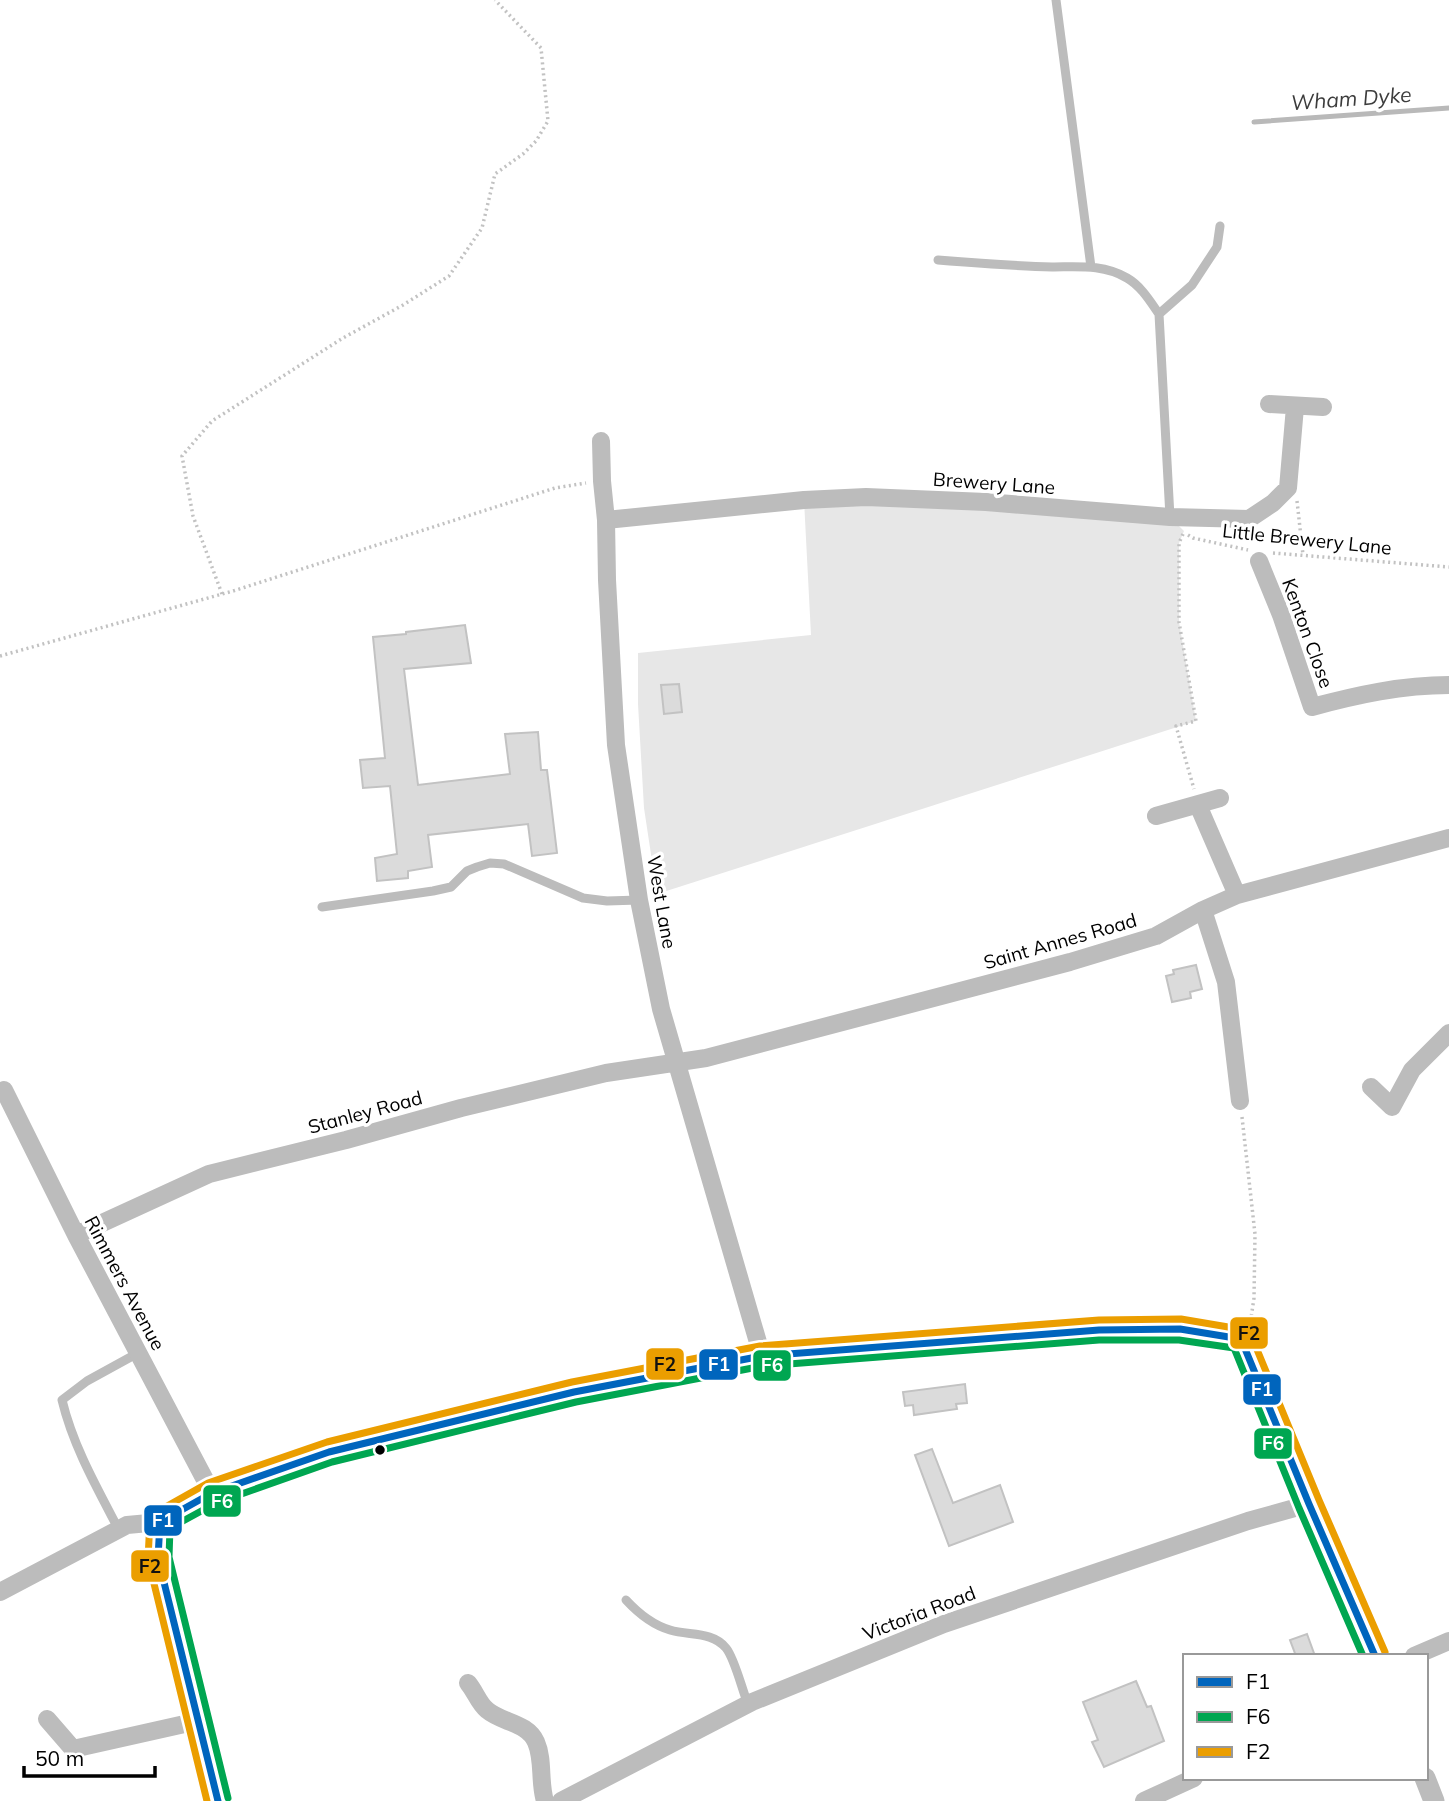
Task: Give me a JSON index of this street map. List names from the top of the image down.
{
  "streets": {
    "street": [
      "Brewery Lane",
      "Kenton Close",
      "West Lane",
      "Saint Annes Road",
      "Stanley Road",
      "Rimmers Avenue",
      "Victoria Road"
    ],
    "path": ["Little Brewery Lane"]
  },
  "crossings": [
    ["Brewery Lane", "West Lane"],
    ["Little Brewery Lane", "Kenton Close"],
    ["West Lane", "Saint Annes Road"],
    ["West Lane", "Stanley Road"],
    ["Saint Annes Road", "Stanley Road"],
    ["Stanley Road", "Rimmers Avenue"]
  ],
  "water": ["Wham Dyke"],
  "lines": ["transit line F2", "transit line F1", "transit line F6"],
  "legend": ["F1", "F6", "F2"],
  "scale_bar": "50 m"
}
